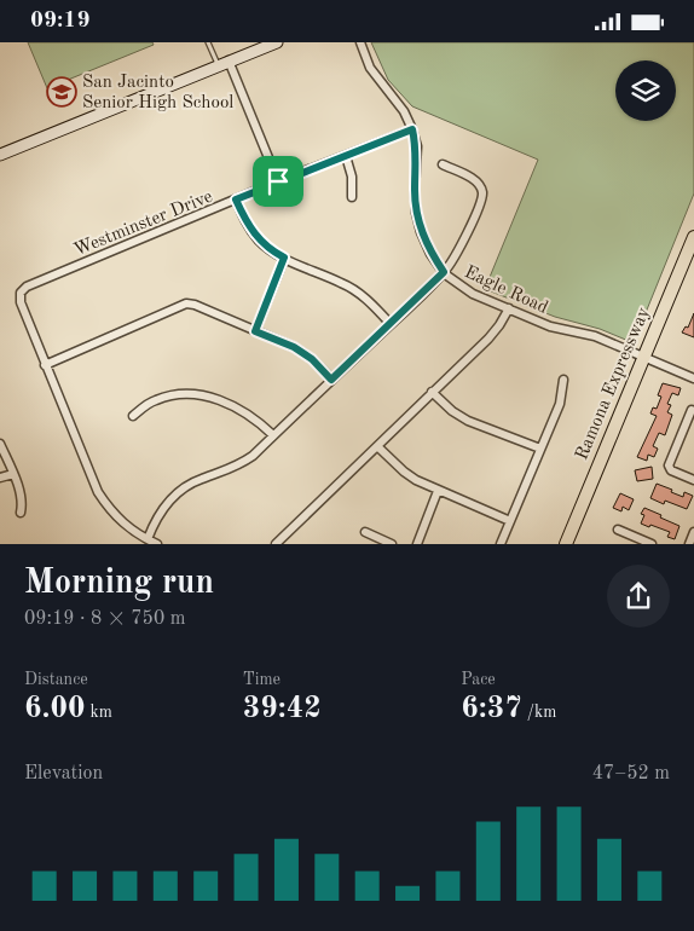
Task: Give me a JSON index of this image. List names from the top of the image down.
{
  "streets": {
    "main road": ["Ramona Expressway"],
    "street": ["Westminster Drive", "Eagle Road"]
  },
  "crossings": [
    ["Westminster Drive", "Eagle Road"],
    ["Eagle Road", "Ramona Expressway"]
  ],
  "places": {
    "school or university": ["San Jacinto Senior High School"]
  },
  "page": {
    "status": "09:19",
    "heading": ["Morning run", "09:19 · 8 × 750 m"],
    "stats": [
      ["Distance", "6.00 km"],
      ["Time", "39:42"],
      ["Pace", "6:37 /km"]
    ],
    "chart": ["Elevation", "47–52 m"]
  }
}
